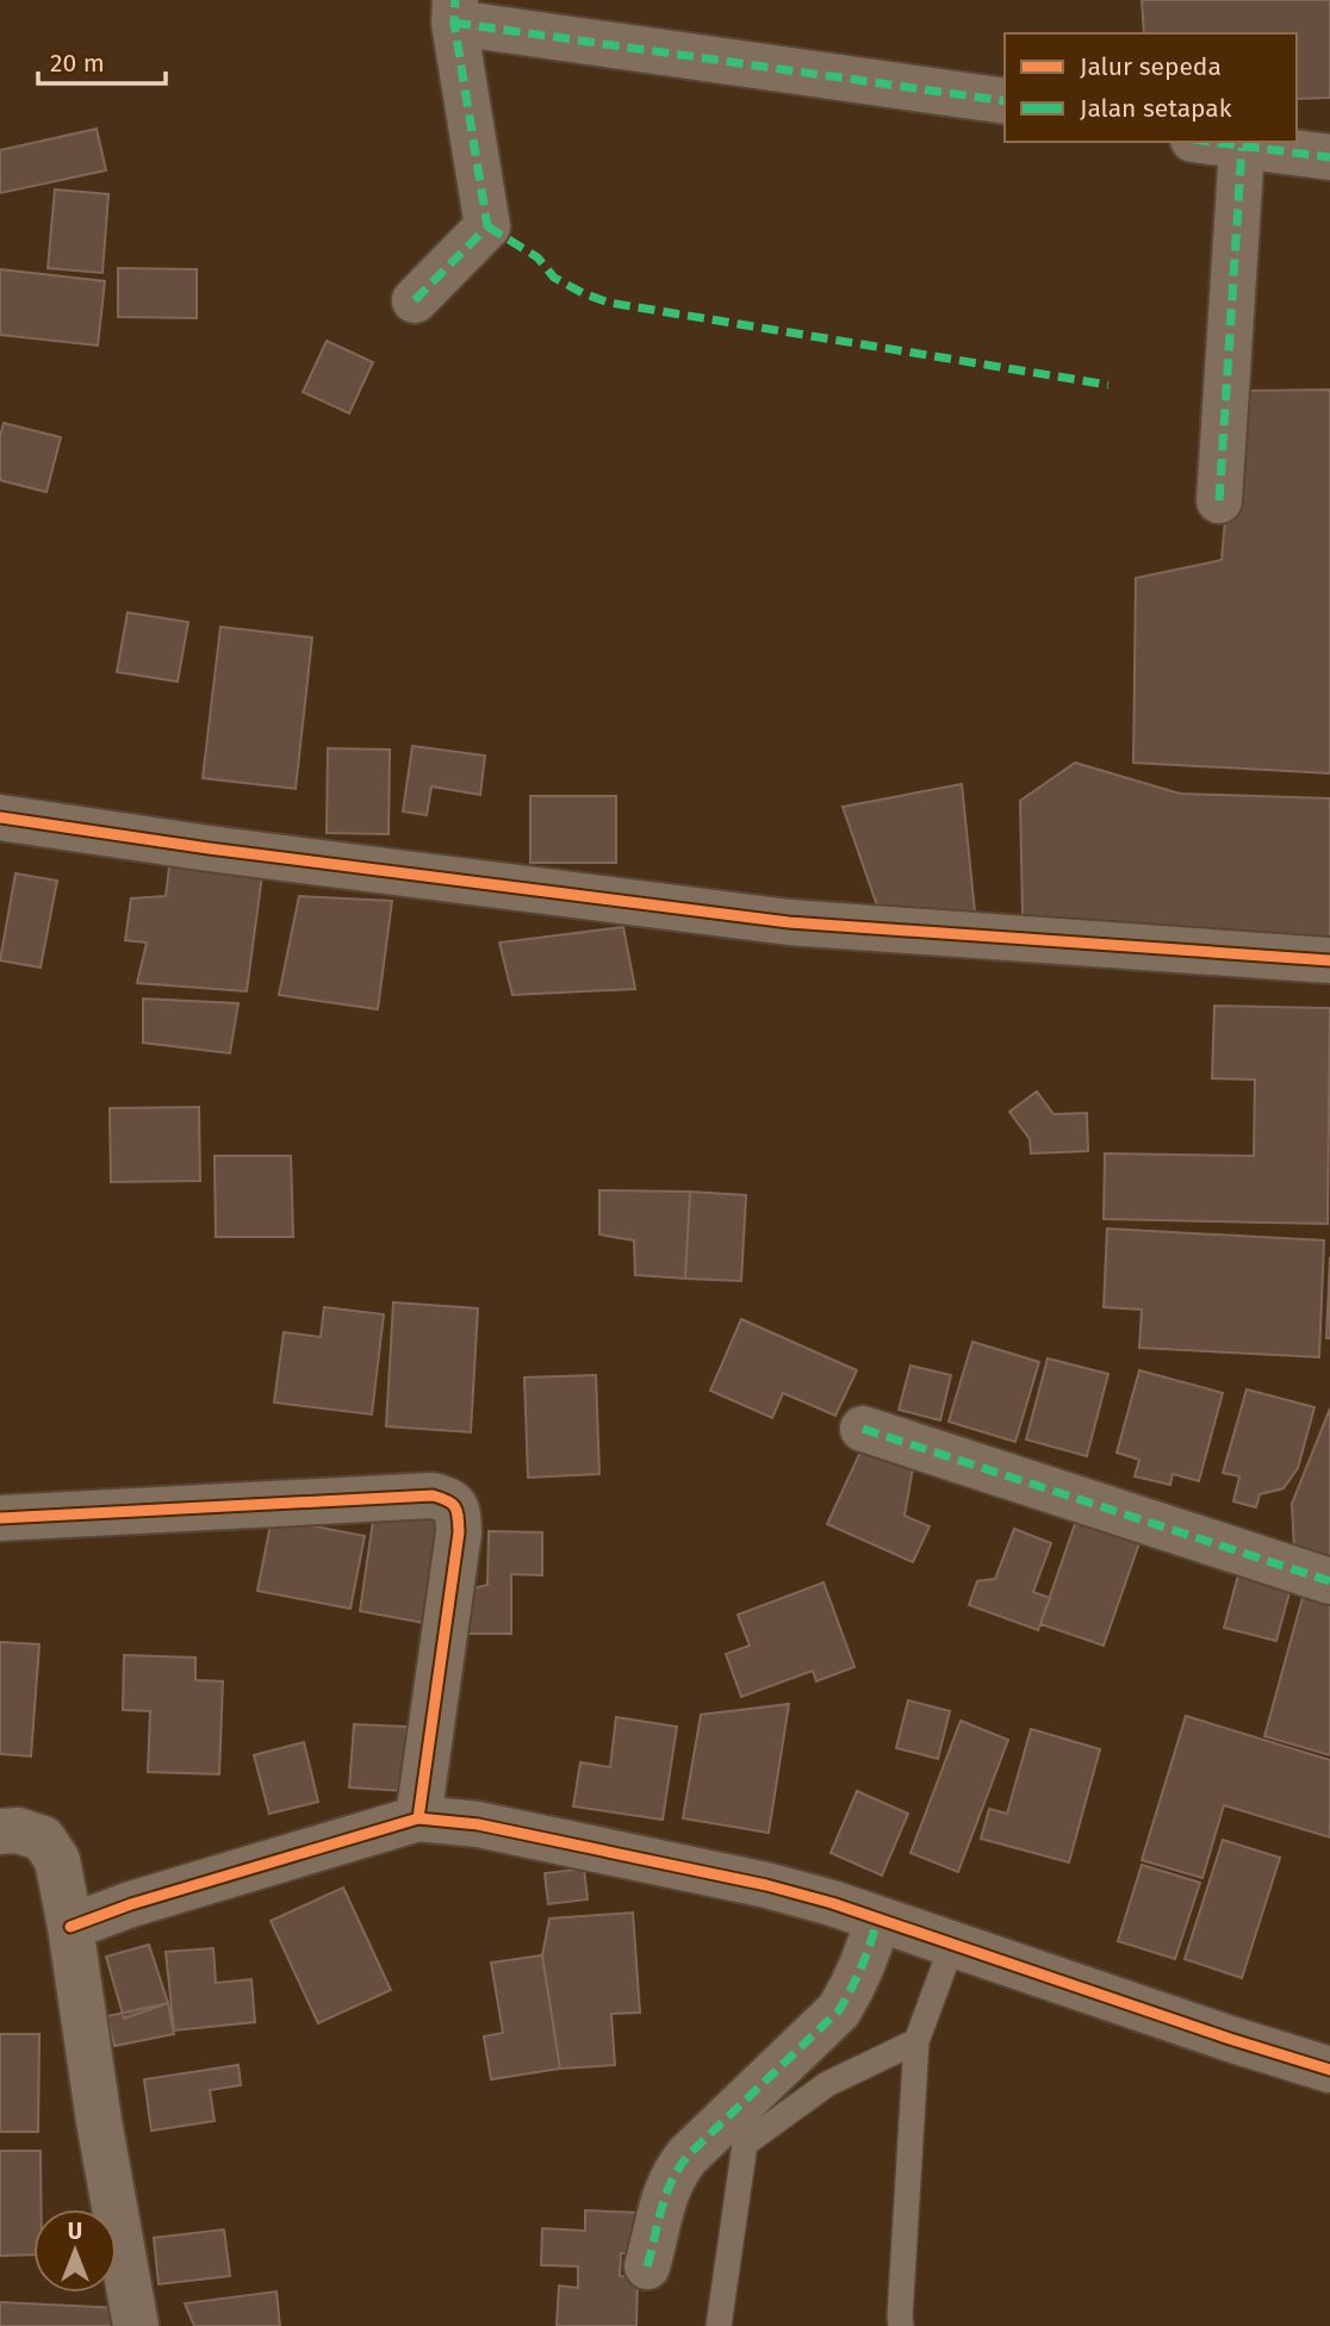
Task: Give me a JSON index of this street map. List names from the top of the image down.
{
  "legend": ["Jalur sepeda", "Jalan setapak"],
  "scale_bar": "20 m",
  "north": "top"
}
